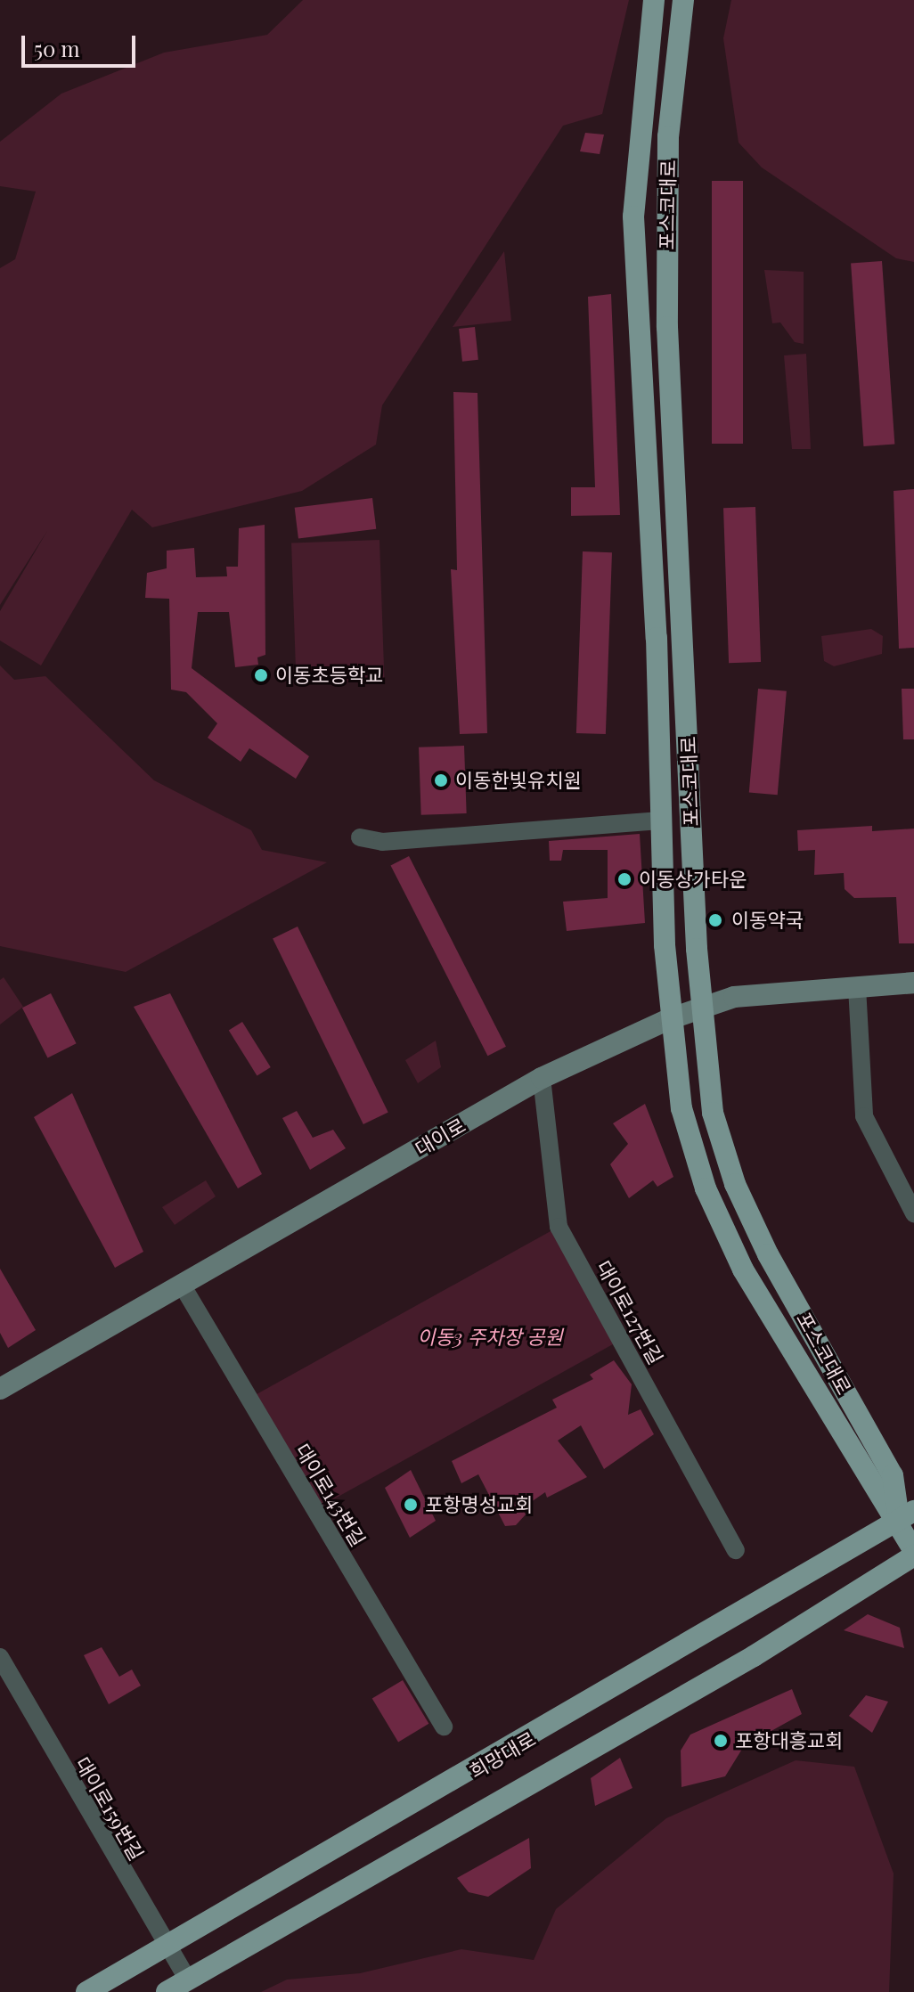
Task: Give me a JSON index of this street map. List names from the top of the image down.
{
  "streets": {
    "main road": ["포스코대로", "희망대로"],
    "street": [
      "대이로",
      "대이로127번길",
      "대이로143번길",
      "대이로159번길"
    ]
  },
  "crossings": [
    ["포스코대로", "대이로"],
    ["포스코대로", "희망대로"],
    ["대이로", "대이로127번길"],
    ["대이로", "대이로143번길"],
    ["희망대로", "대이로159번길"]
  ],
  "parks": ["이동3 주차장 공원"],
  "places": [
    "이동초등학교",
    "이동한빛유치원",
    "이동상가타운",
    "이동약국",
    "포항명성교회",
    "포항대흥교회"
  ],
  "scale_bar": "50 m"
}
